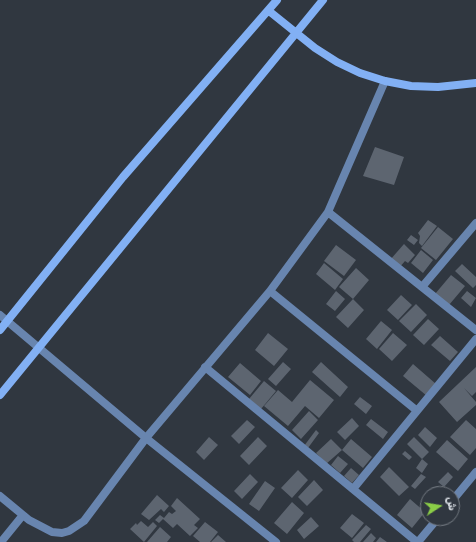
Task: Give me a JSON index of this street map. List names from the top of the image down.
{
  "north": "right"
}
